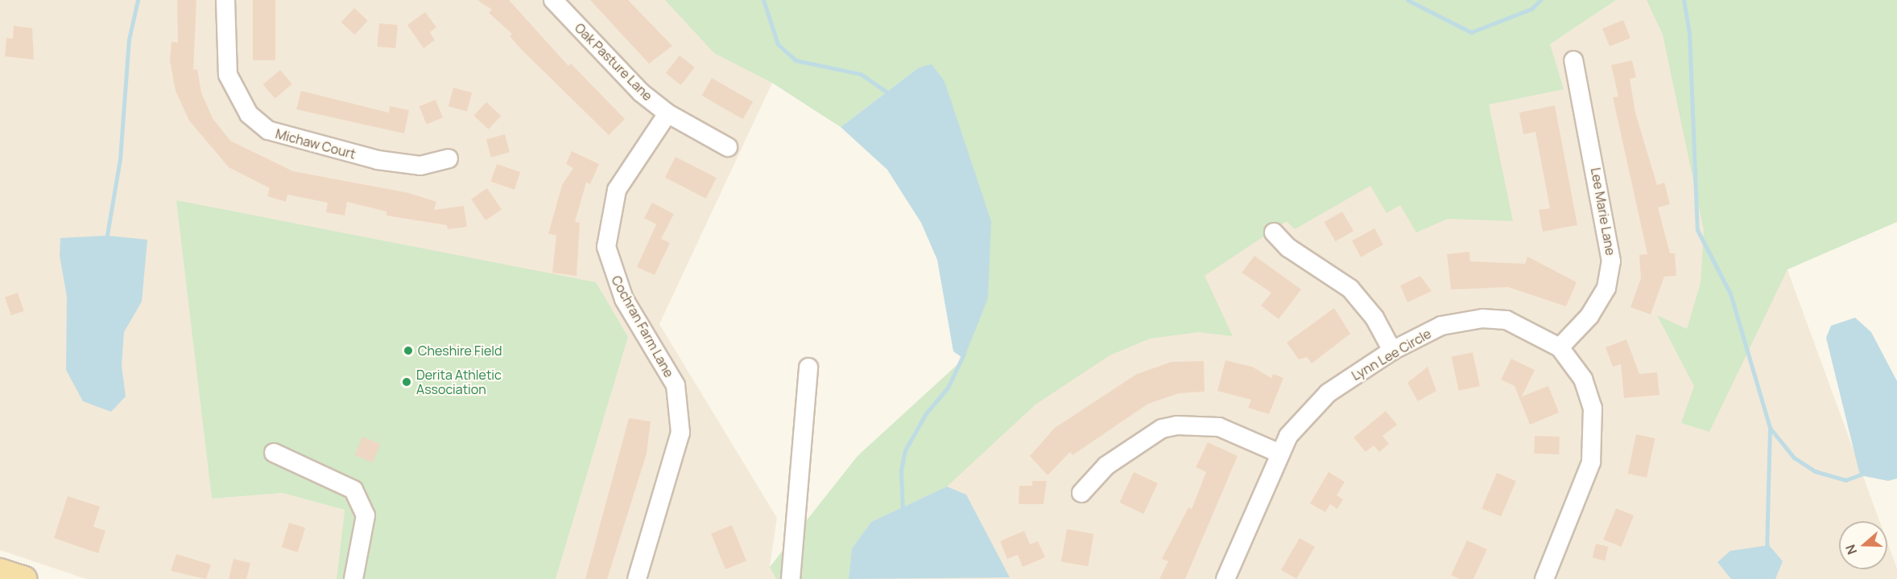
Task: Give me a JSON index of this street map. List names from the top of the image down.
{
  "streets": {
    "street": [
      "Oak Pasture Lane",
      "Michaw Court",
      "Lee Marie Lane",
      "Cochran Farm Lane",
      "Lynn Lee Circle"
    ]
  },
  "crossings": [
    ["Oak Pasture Lane", "Cochran Farm Lane"],
    ["Lee Marie Lane", "Lynn Lee Circle"]
  ],
  "places": ["Cheshire Field", "Derita Athletic Association"],
  "north": "left"
}
